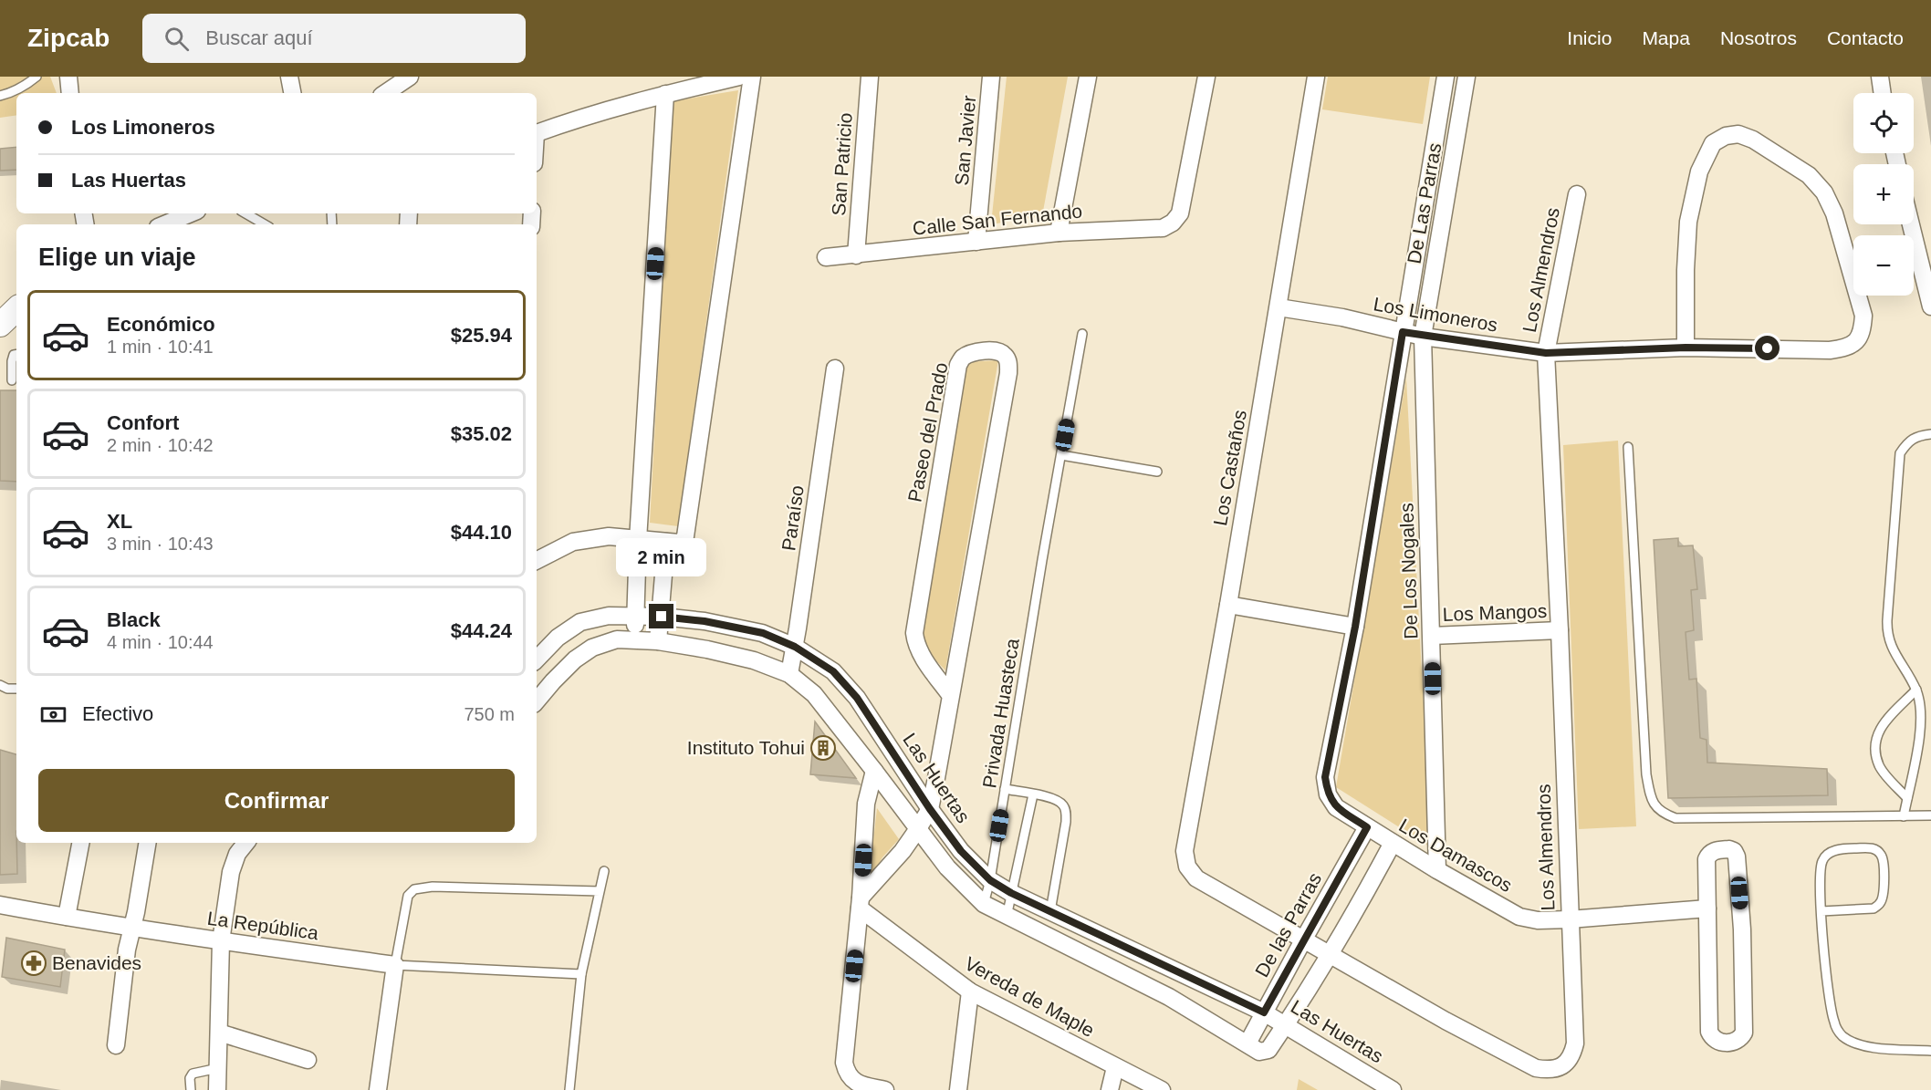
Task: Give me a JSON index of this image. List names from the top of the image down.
{
  "streets": {
    "street": [
      "San Javier",
      "San Patricio",
      "De Las Parras",
      "Calle San Fernando",
      "Los Almendros",
      "Los Limoneros",
      "Paseo del Prado",
      "Los Castaños",
      "Paraíso",
      "De Los Nogales",
      "Los Mangos",
      "Las Huertas",
      "Los Damascos",
      "De las Parras",
      "La República",
      "Vereda de Maple"
    ],
    "lane": ["Privada Huasteca"]
  },
  "crossings": [
    ["San Javier", "Calle San Fernando"],
    ["San Patricio", "Calle San Fernando"],
    ["De Las Parras", "Los Limoneros"],
    ["De Las Parras", "De Los Nogales"],
    ["Los Almendros", "Los Limoneros"],
    ["Los Almendros", "Los Castaños"],
    ["Los Almendros", "Los Mangos"],
    ["Los Almendros", "Los Damascos"],
    ["Los Almendros", "De las Parras"],
    ["Los Limoneros", "Los Castaños"],
    ["Los Limoneros", "De Los Nogales"],
    ["Paseo del Prado", "Las Huertas"],
    ["Paseo del Prado", "Vereda de Maple"],
    ["Paraíso", "Las Huertas"],
    ["De Los Nogales", "Los Mangos"],
    ["De Los Nogales", "Los Damascos"],
    ["Privada Huasteca", "Las Huertas"],
    ["Las Huertas", "De las Parras"],
    ["Los Damascos", "De las Parras"]
  ],
  "places": {
    "building": ["Instituto Tohui"],
    "pharmacy": ["Benavides"]
  },
  "page": {
    "header": "Zipcab",
    "search": "Buscar aquí",
    "nav": [
      "Inicio",
      "Mapa",
      "Nosotros",
      "Contacto"
    ],
    "map_buttons": ["+", "−"],
    "banner": ["Los Limoneros", "Las Huertas"],
    "heading": "Elige un viaje",
    "list": [
      {
        "name": "Económico",
        "note": "1 min · 10:41",
        "value": "$25.94"
      },
      {
        "name": "Confort",
        "note": "2 min · 10:42",
        "value": "$35.02"
      },
      {
        "name": "XL",
        "note": "3 min · 10:43",
        "value": "$44.10"
      },
      {
        "name": "Black",
        "note": "4 min · 10:44",
        "value": "$44.24"
      }
    ],
    "bubble": "2 min",
    "pay": ["Efectivo", "750 m"],
    "buttons": "Confirmar"
  }
}
